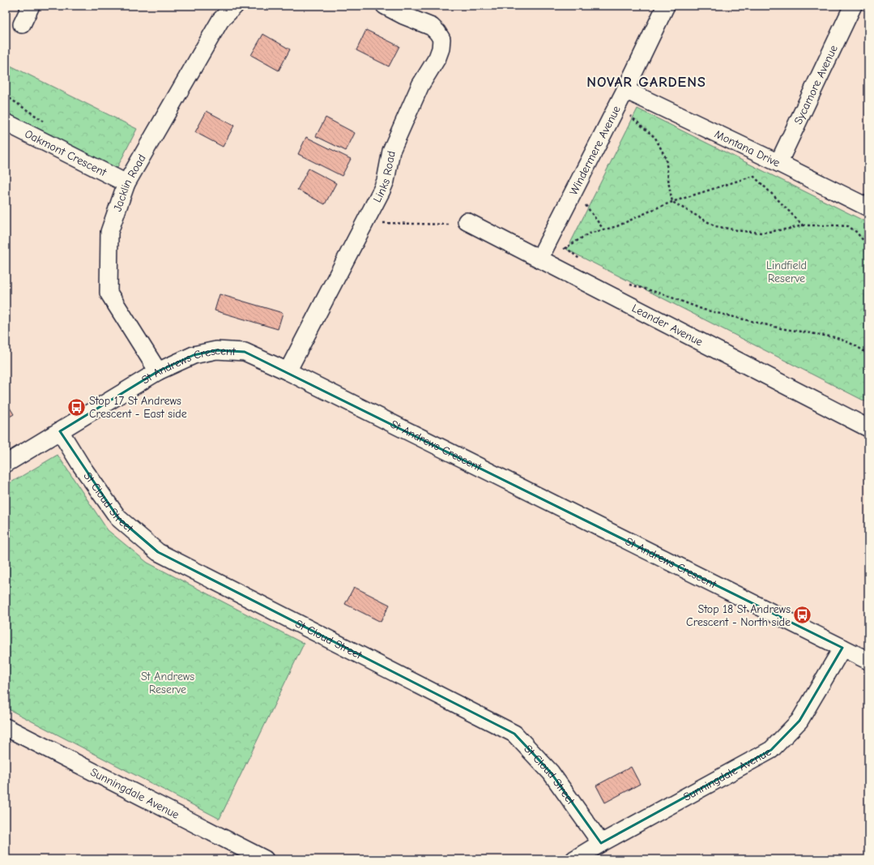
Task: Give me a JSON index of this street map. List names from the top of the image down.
{
  "streets": {
    "street": [
      "Sycamore Avenue",
      "Montana Drive",
      "Windermere Avenue",
      "Oakmont Crescent",
      "Links Road",
      "Jacklin Road",
      "Leander Avenue",
      "St Andrews Crescent",
      "St Cloud Street",
      "Sunningdale Avenue"
    ]
  },
  "crossings": [
    ["Sycamore Avenue", "Montana Drive"],
    ["Montana Drive", "Windermere Avenue"],
    ["Windermere Avenue", "Leander Avenue"],
    ["Oakmont Crescent", "Jacklin Road"],
    ["Links Road", "St Andrews Crescent"],
    ["Jacklin Road", "St Andrews Crescent"],
    ["St Andrews Crescent", "St Cloud Street"],
    ["St Andrews Crescent", "Sunningdale Avenue"],
    ["St Cloud Street", "Sunningdale Avenue"]
  ],
  "districts": ["NOVAR GARDENS"],
  "parks": ["Lindfield Reserve", "St Andrews Reserve"],
  "places": {
    "bus stop": ["Stop 17 St Andrews Crescent - East side", "Stop 18 St Andrews Crescent - North side"]
  }
}
